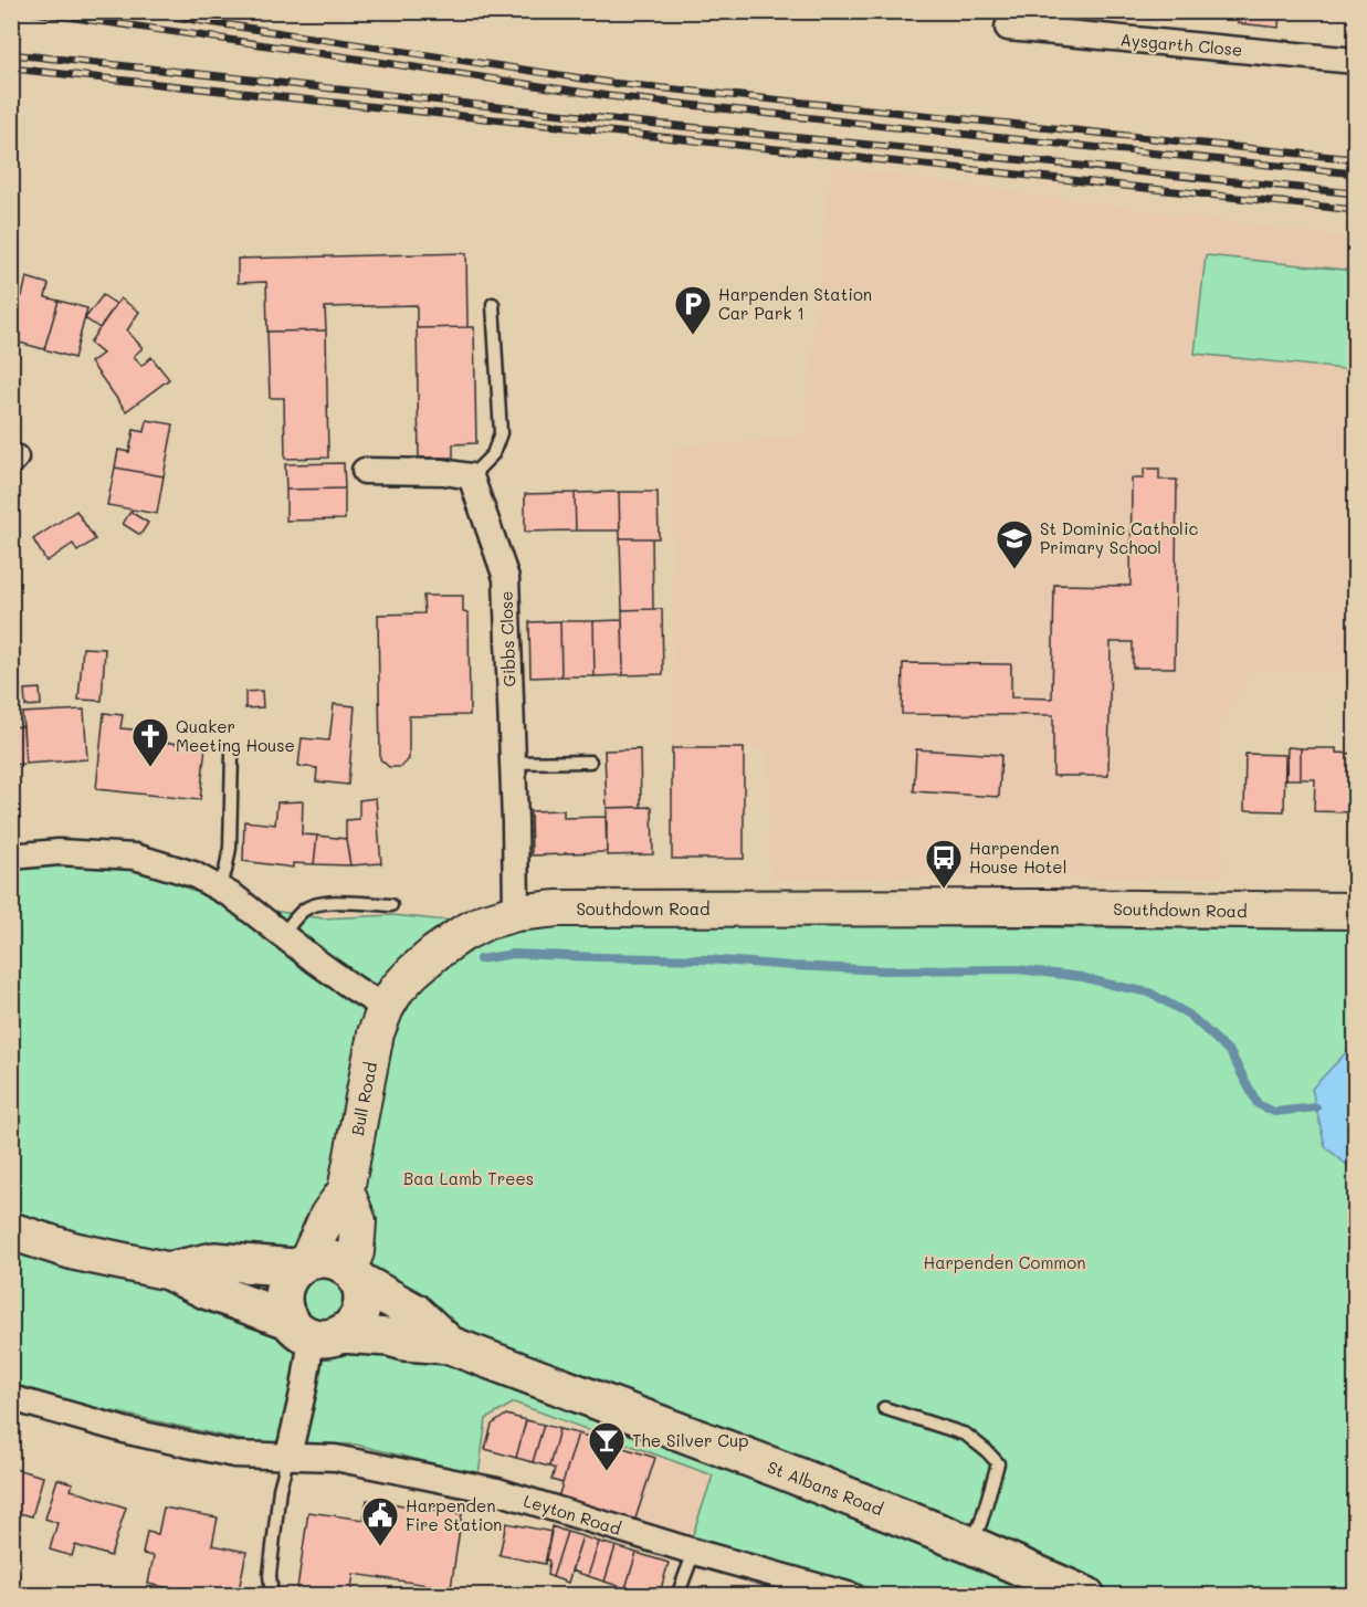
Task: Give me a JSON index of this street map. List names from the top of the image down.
{
  "streets": {
    "main road": ["St Albans Road"],
    "street": [
      "Aysgarth Close",
      "Gibbs Close",
      "Southdown Road",
      "Bull Road",
      "Leyton Road"
    ]
  },
  "crossings": [
    ["Gibbs Close", "Southdown Road"],
    ["Southdown Road", "Bull Road"],
    ["Bull Road", "St Albans Road"]
  ],
  "parks": ["Baa Lamb Trees", "Harpenden Common"],
  "places": {
    "parking": ["Harpenden Station Car Park 1"],
    "school or university": ["St Dominic Catholic Primary School"],
    "church": ["Quaker Meeting House"],
    "bus stop": ["Harpenden House Hotel"],
    "bar": ["The Silver Cup"],
    "public building": ["Harpenden Fire Station"]
  }
}
